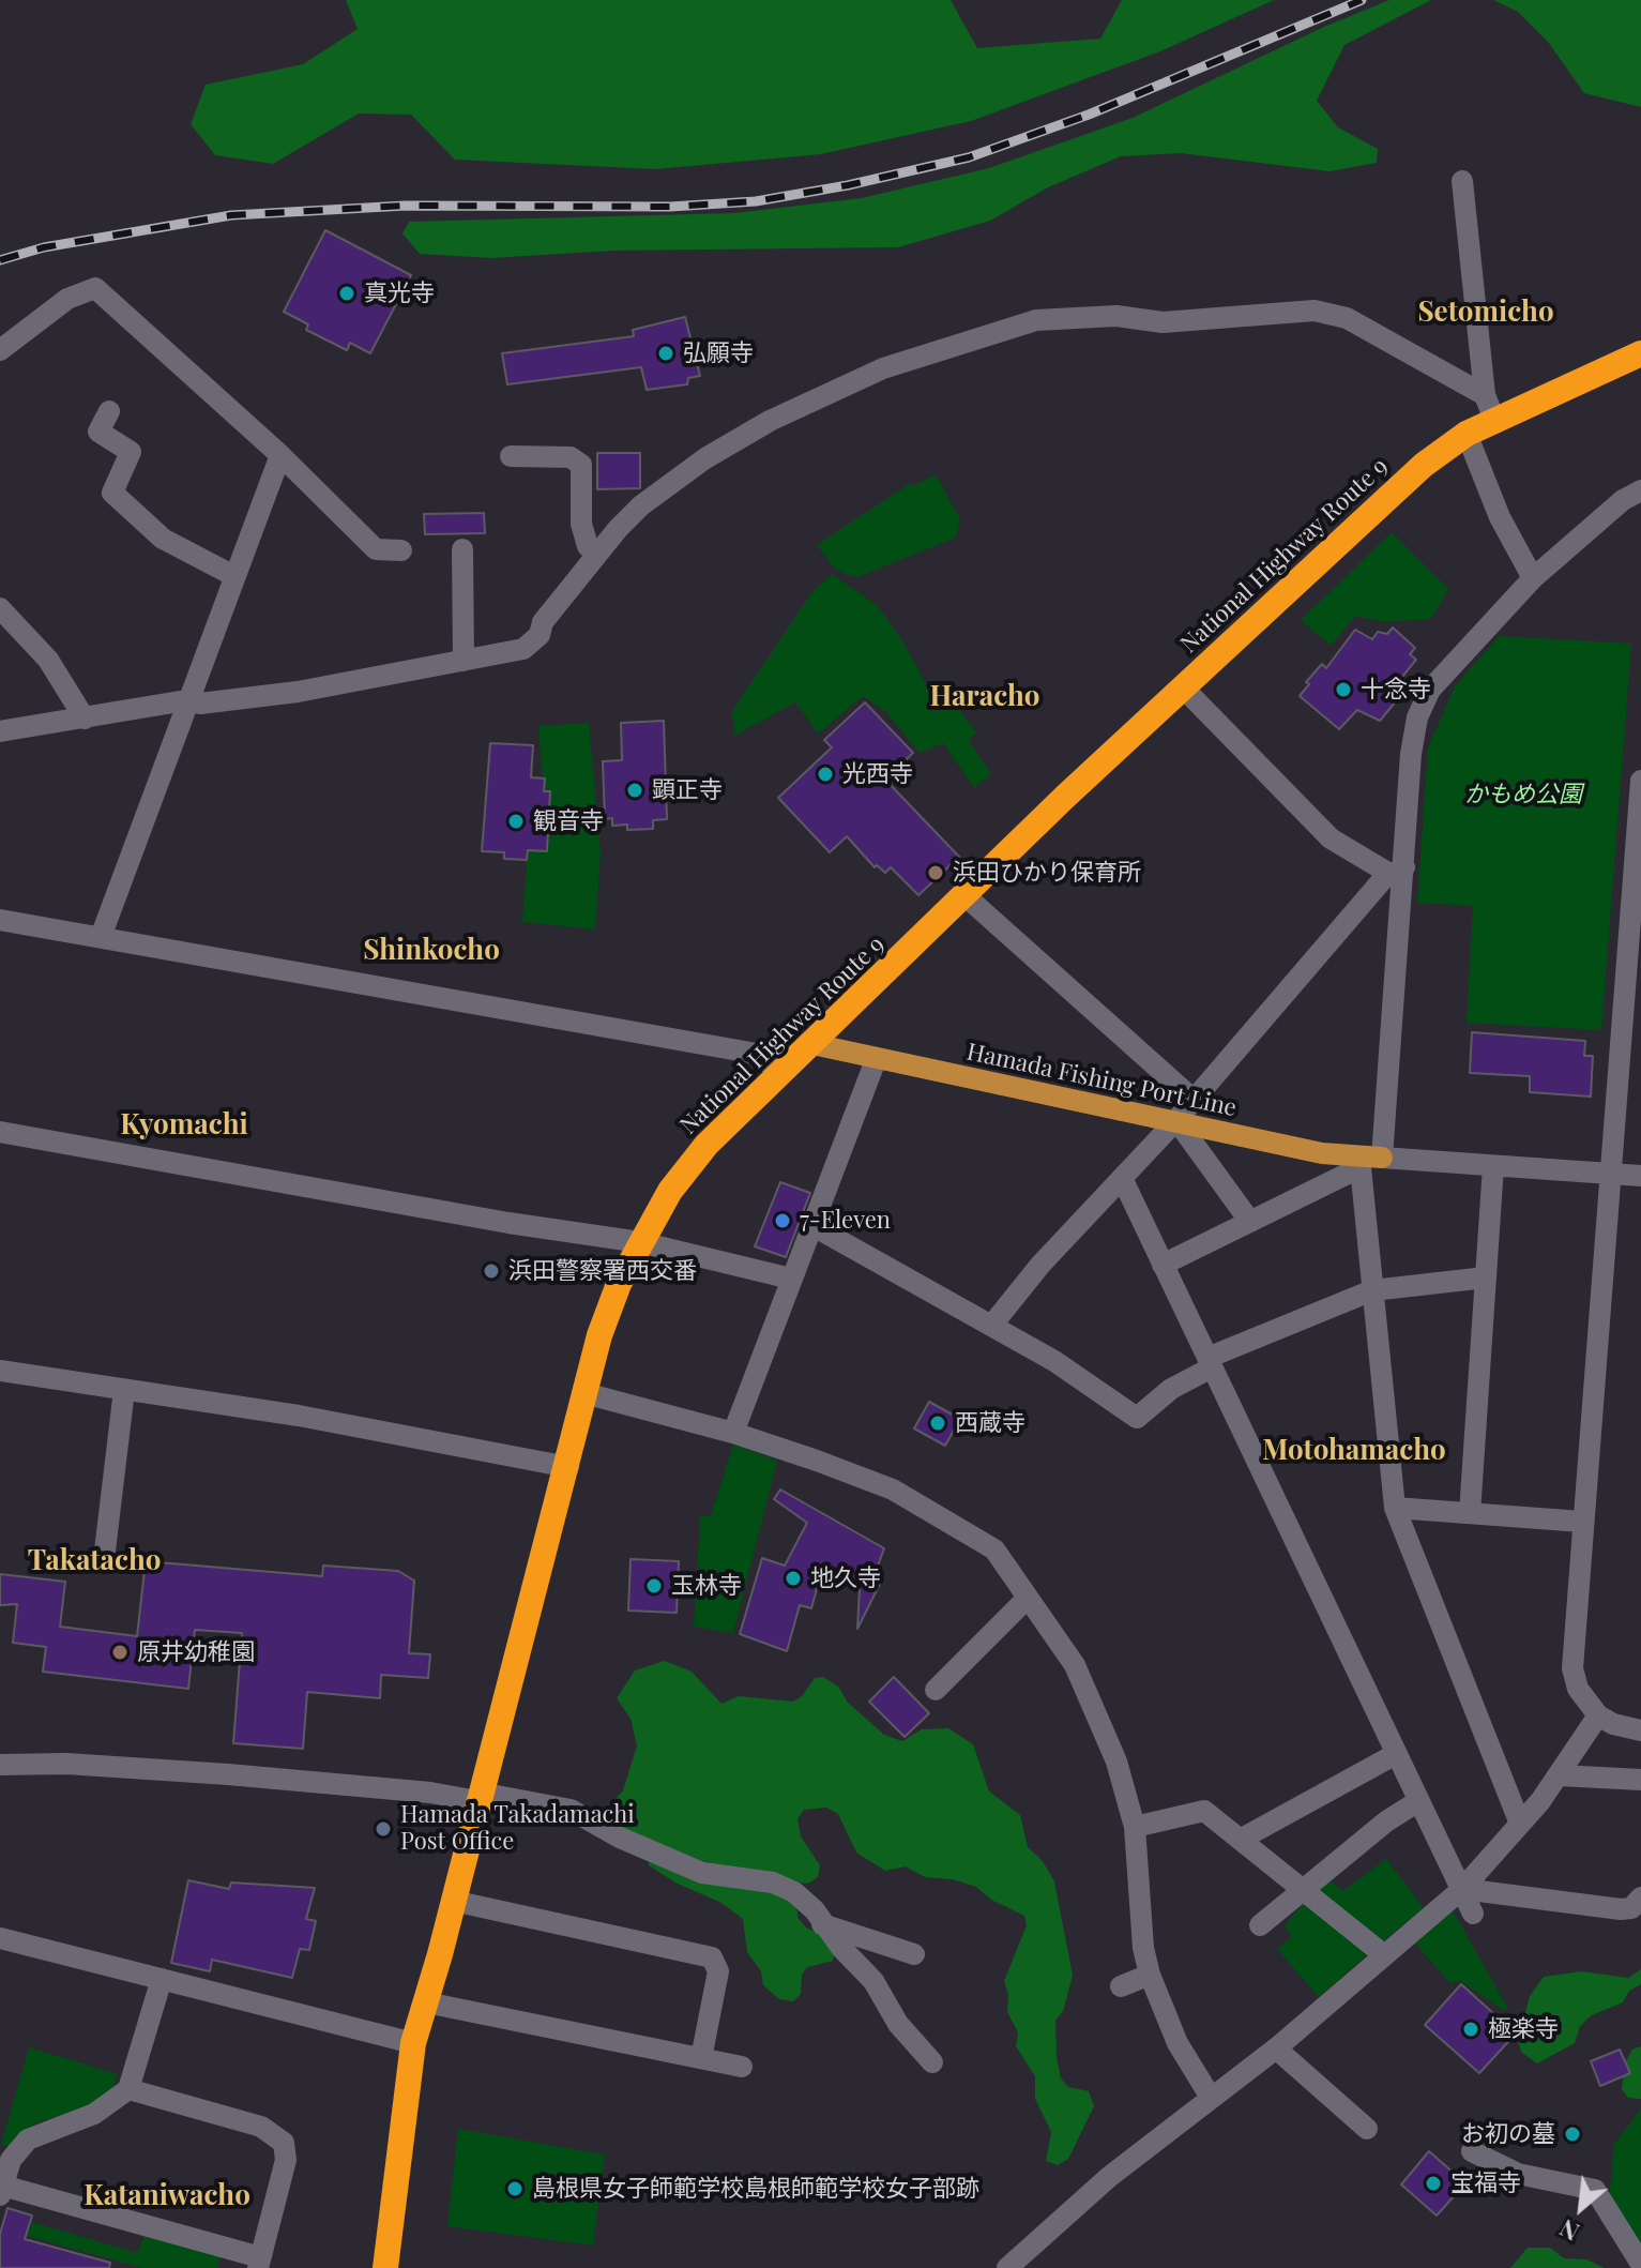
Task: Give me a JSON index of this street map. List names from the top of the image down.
{
  "streets": {
    "highway": ["National Highway Route 9"],
    "main road": ["Hamada Fishing Port Line"]
  },
  "crossings": [
    ["National Highway Route 9", "Hamada Fishing Port Line"]
  ],
  "districts": [
    "Setomicho",
    "Haracho",
    "Shinkocho",
    "Kyomachi",
    "Motohamacho",
    "Takatacho",
    "Kataniwacho"
  ],
  "parks": ["かもめ公園"],
  "places": [
    "真光寺",
    "弘願寺",
    "十念寺",
    "光西寺",
    "顕正寺",
    "観音寺",
    "浜田ひかり保育所",
    "7-Eleven",
    "浜田警察署西交番",
    "西蔵寺",
    "地久寺",
    "玉林寺",
    "原井幼稚園",
    "Hamada Takadamachi Post Office",
    "極楽寺",
    "お初の墓",
    "宝福寺",
    "島根県女子師範学校島根師範学校女子部跡"
  ],
  "north": "bottom left"
}
